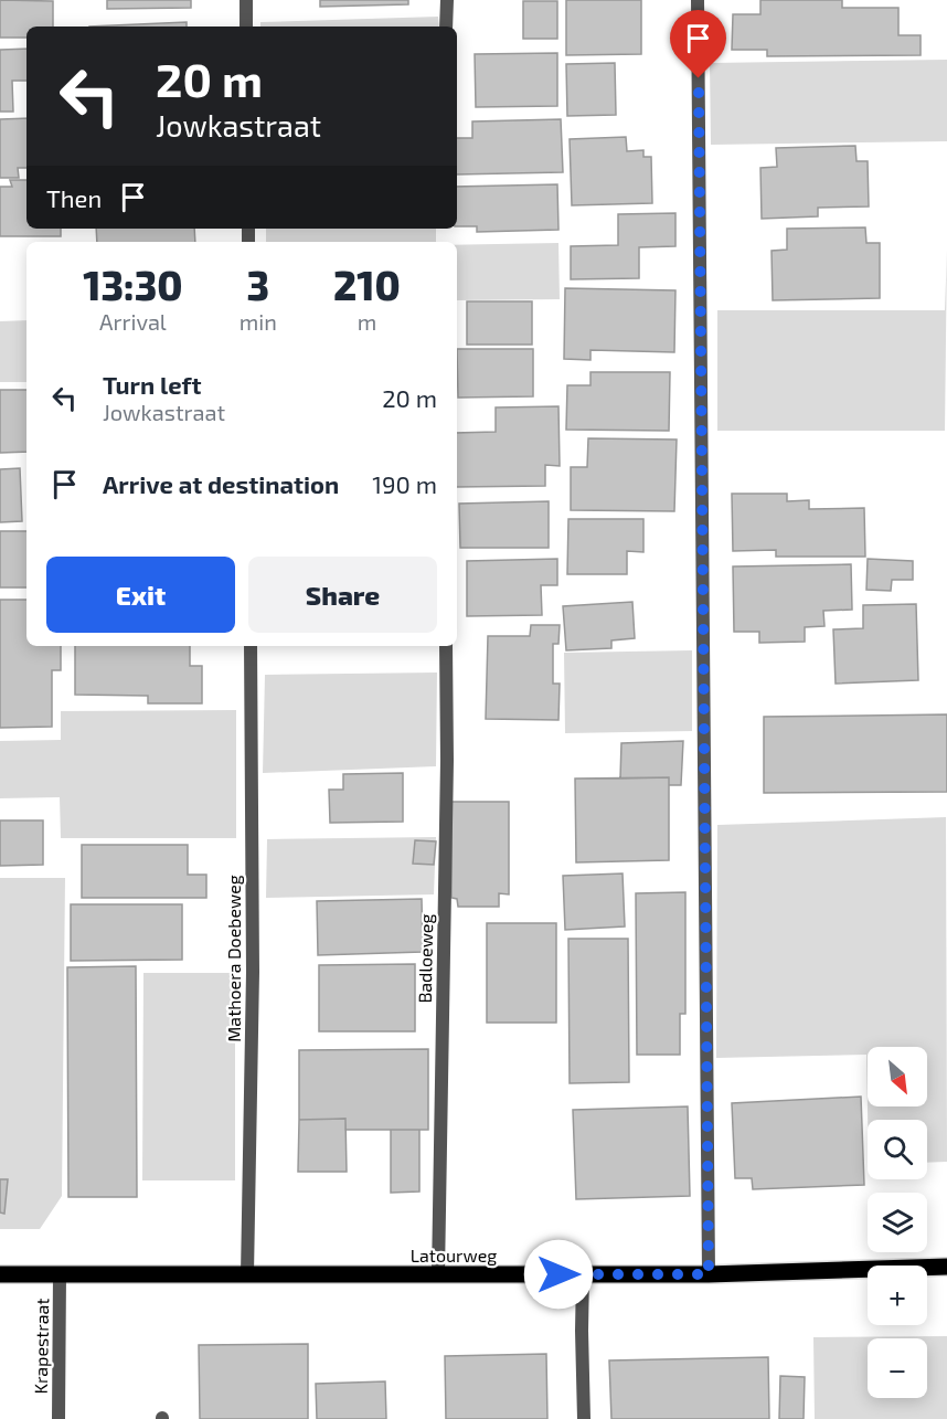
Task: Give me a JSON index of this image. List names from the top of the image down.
{
  "streets": {
    "main road": ["Latourweg"],
    "street": ["Mathoera Doebeweg", "Badloeweg", "Krapestraat"]
  },
  "crossings": [
    ["Mathoera Doebeweg", "Latourweg"],
    ["Badloeweg", "Latourweg"],
    ["Latourweg", "Krapestraat"]
  ],
  "north": "bottom right",
  "page": {
    "turn": ["20 m", "Jowkastraat"],
    "then": "Then",
    "eta": [
      "13:30",
      "Arrival",
      "3",
      "min",
      "210",
      "m"
    ],
    "list": [
      {
        "name": "Turn left",
        "note": "Jowkastraat",
        "value": "20 m"
      },
      {
        "name": "Arrive at destination",
        "value": "190 m"
      }
    ],
    "buttons": ["Exit", "Share"],
    "map_buttons": ["+", "−"]
  }
}
